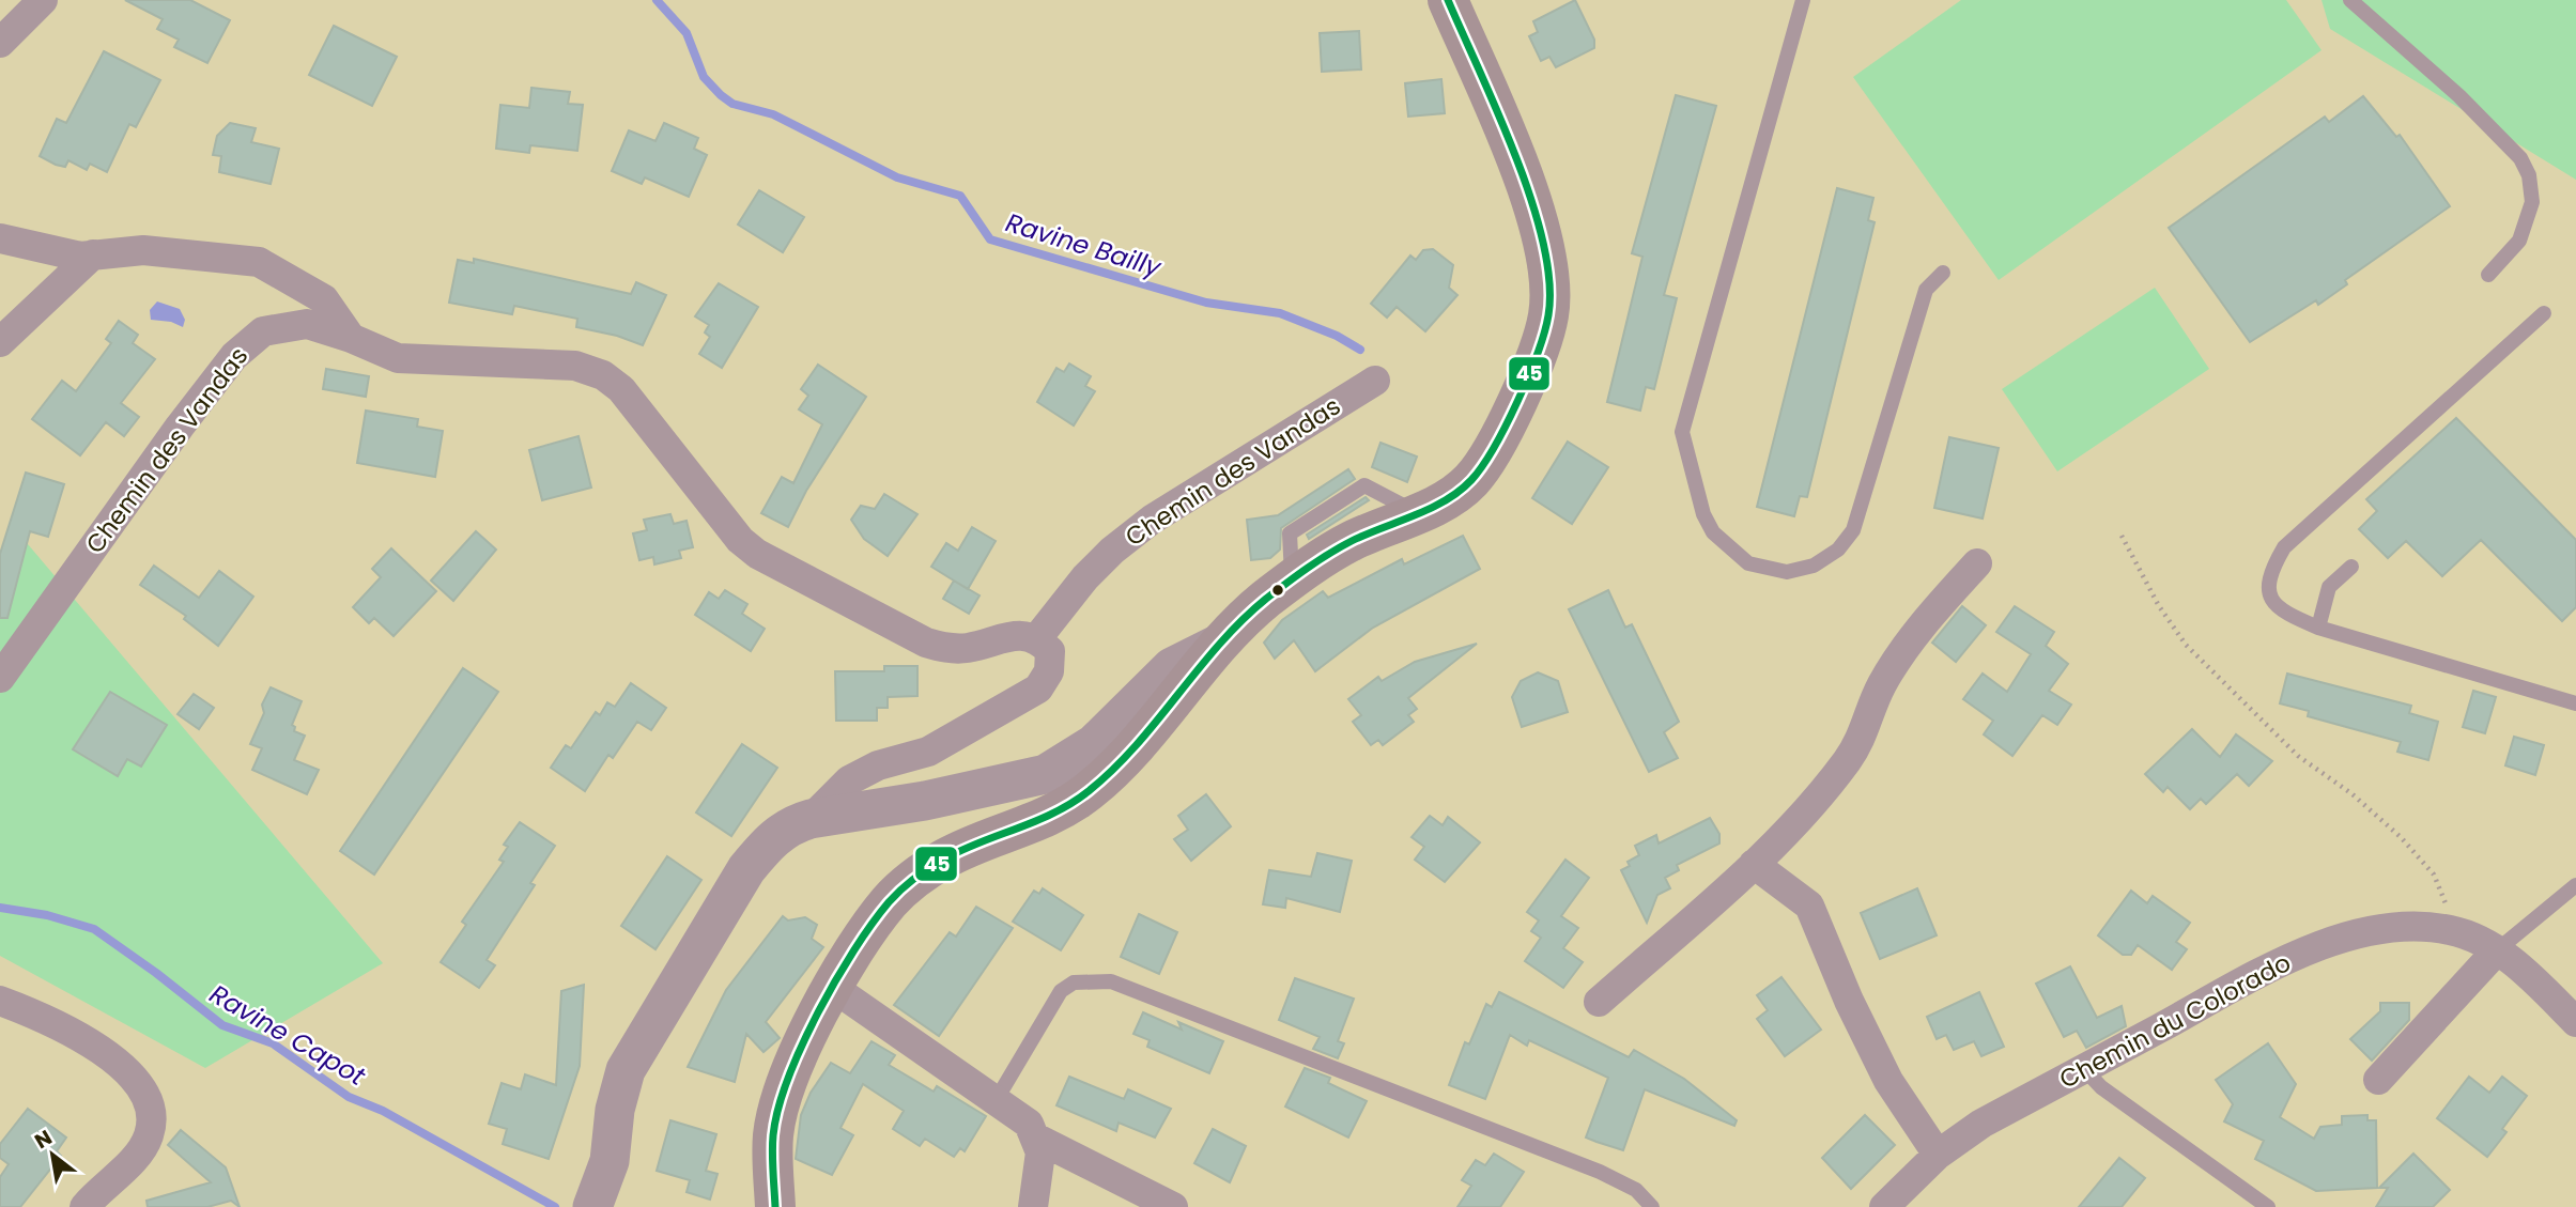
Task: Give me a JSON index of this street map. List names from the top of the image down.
{
  "streets": {
    "street": ["Chemin des Vandas", "Chemin du Colorado"]
  },
  "water": ["Ravine Bailly", "Ravine Capot"],
  "lines": ["transit line 45"],
  "north": "top left"
}
